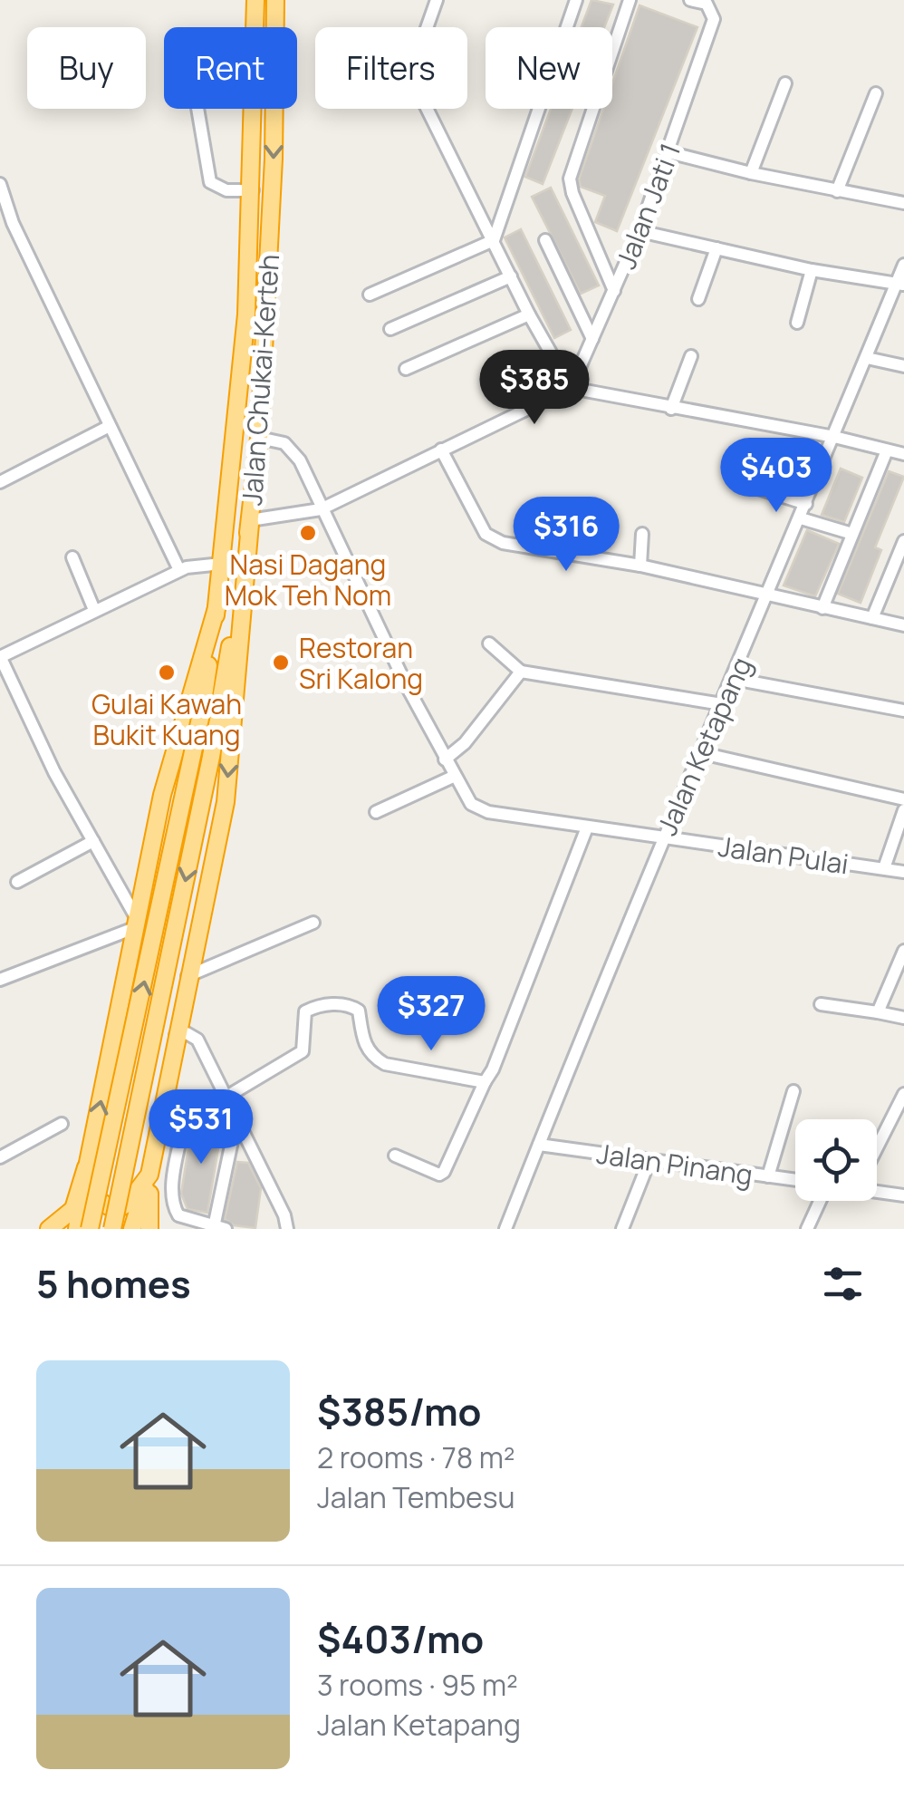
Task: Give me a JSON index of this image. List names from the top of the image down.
{
  "streets": {
    "highway": ["Jalan Chukai-Kerteh"],
    "street": [
      "Jalan Jati 1",
      "Jalan Ketapang",
      "Jalan Pulai",
      "Jalan Pinang"
    ]
  },
  "crossings": [
    ["Jalan Chukai-Kerteh", "Jalan Pulai"],
    ["Jalan Ketapang", "Jalan Pulai"],
    ["Jalan Ketapang", "Jalan Pinang"]
  ],
  "places": ["Nasi Dagang Mok Teh Nom", "Restoran Sri Kalong", "Gulai Kawah Bukit Kuang"],
  "page": {
    "chip": [
      "Buy",
      "Rent",
      "Filters",
      "New"
    ],
    "price": [
      "$385",
      "$403",
      "$316",
      "$327",
      "$531"
    ],
    "heading": "5 homes",
    "list": [
      {
        "name": "$385/mo",
        "note": "2 rooms · 78 m² · Jalan Tembesu"
      },
      {
        "name": "$403/mo",
        "note": "3 rooms · 95 m² · Jalan Ketapang"
      }
    ]
  }
}
